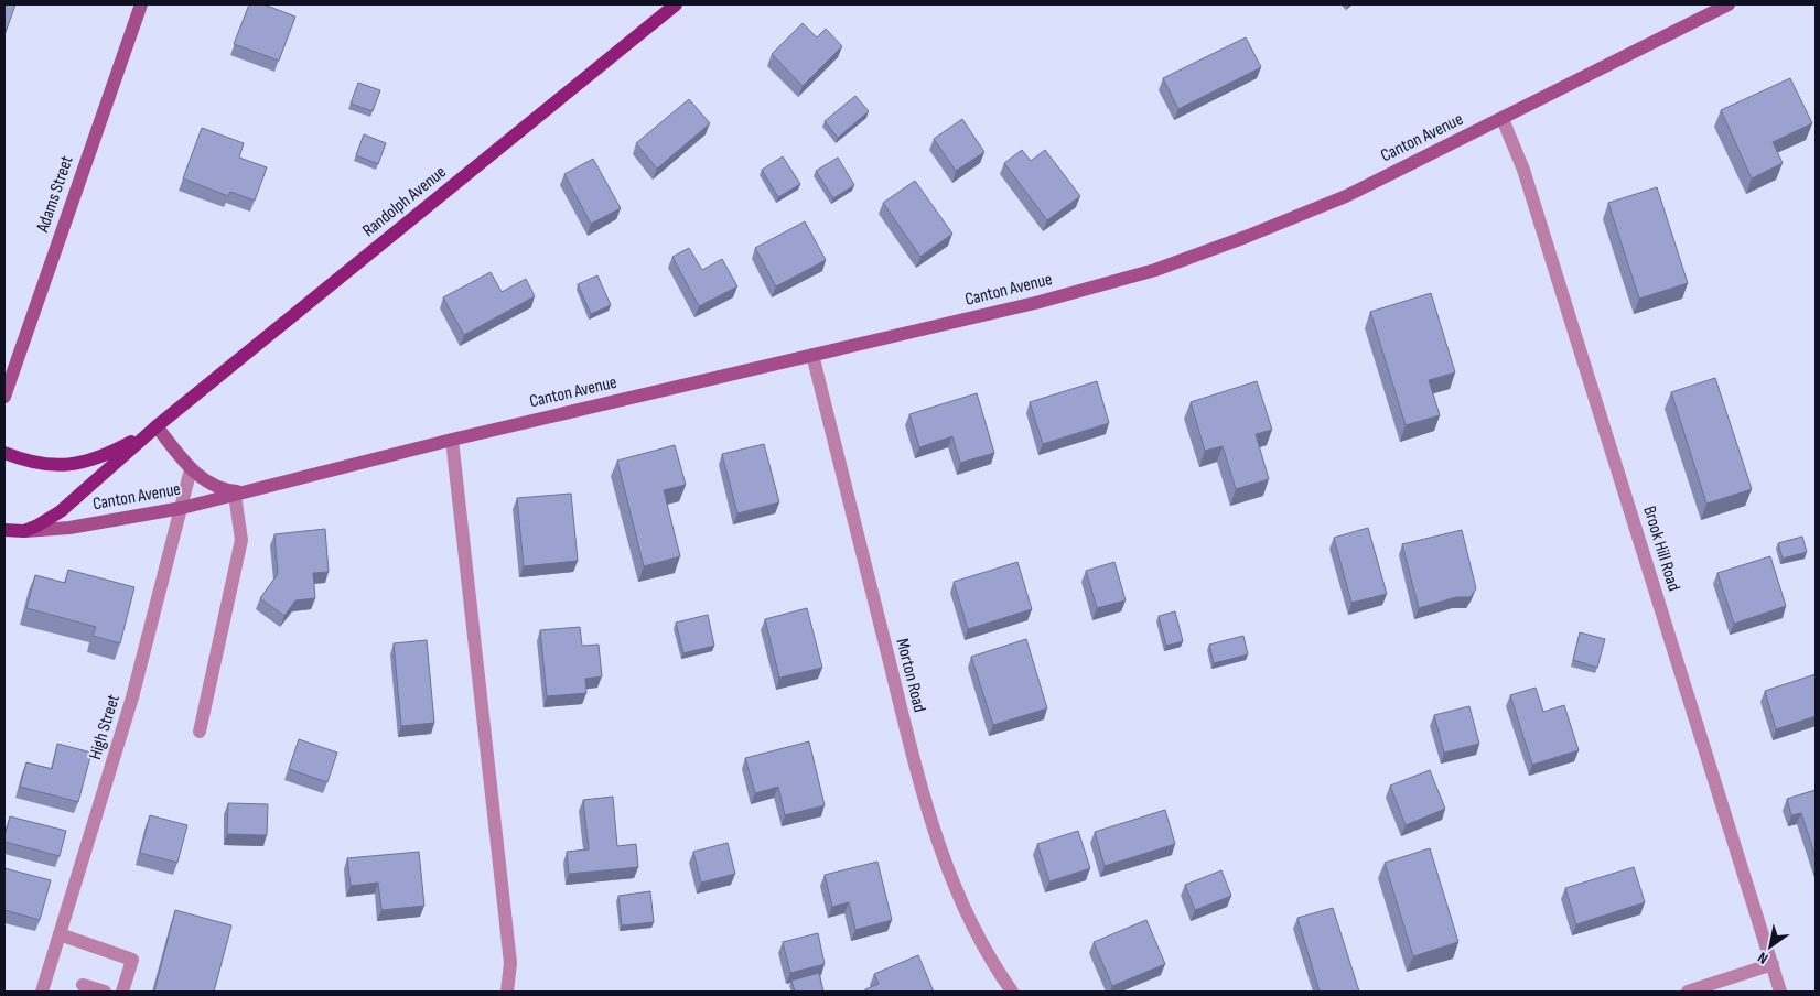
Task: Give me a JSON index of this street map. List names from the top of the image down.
{
  "streets": {
    "main road": ["Randolph Avenue"],
    "street": [
      "Canton Avenue",
      "Adams Street",
      "Brook Hill Road",
      "Morton Road",
      "High Street"
    ]
  },
  "crossings": [
    ["Canton Avenue", "Randolph Avenue"],
    ["Canton Avenue", "Brook Hill Road"],
    ["Canton Avenue", "Morton Road"],
    ["Canton Avenue", "High Street"]
  ],
  "north": "bottom left"
}
